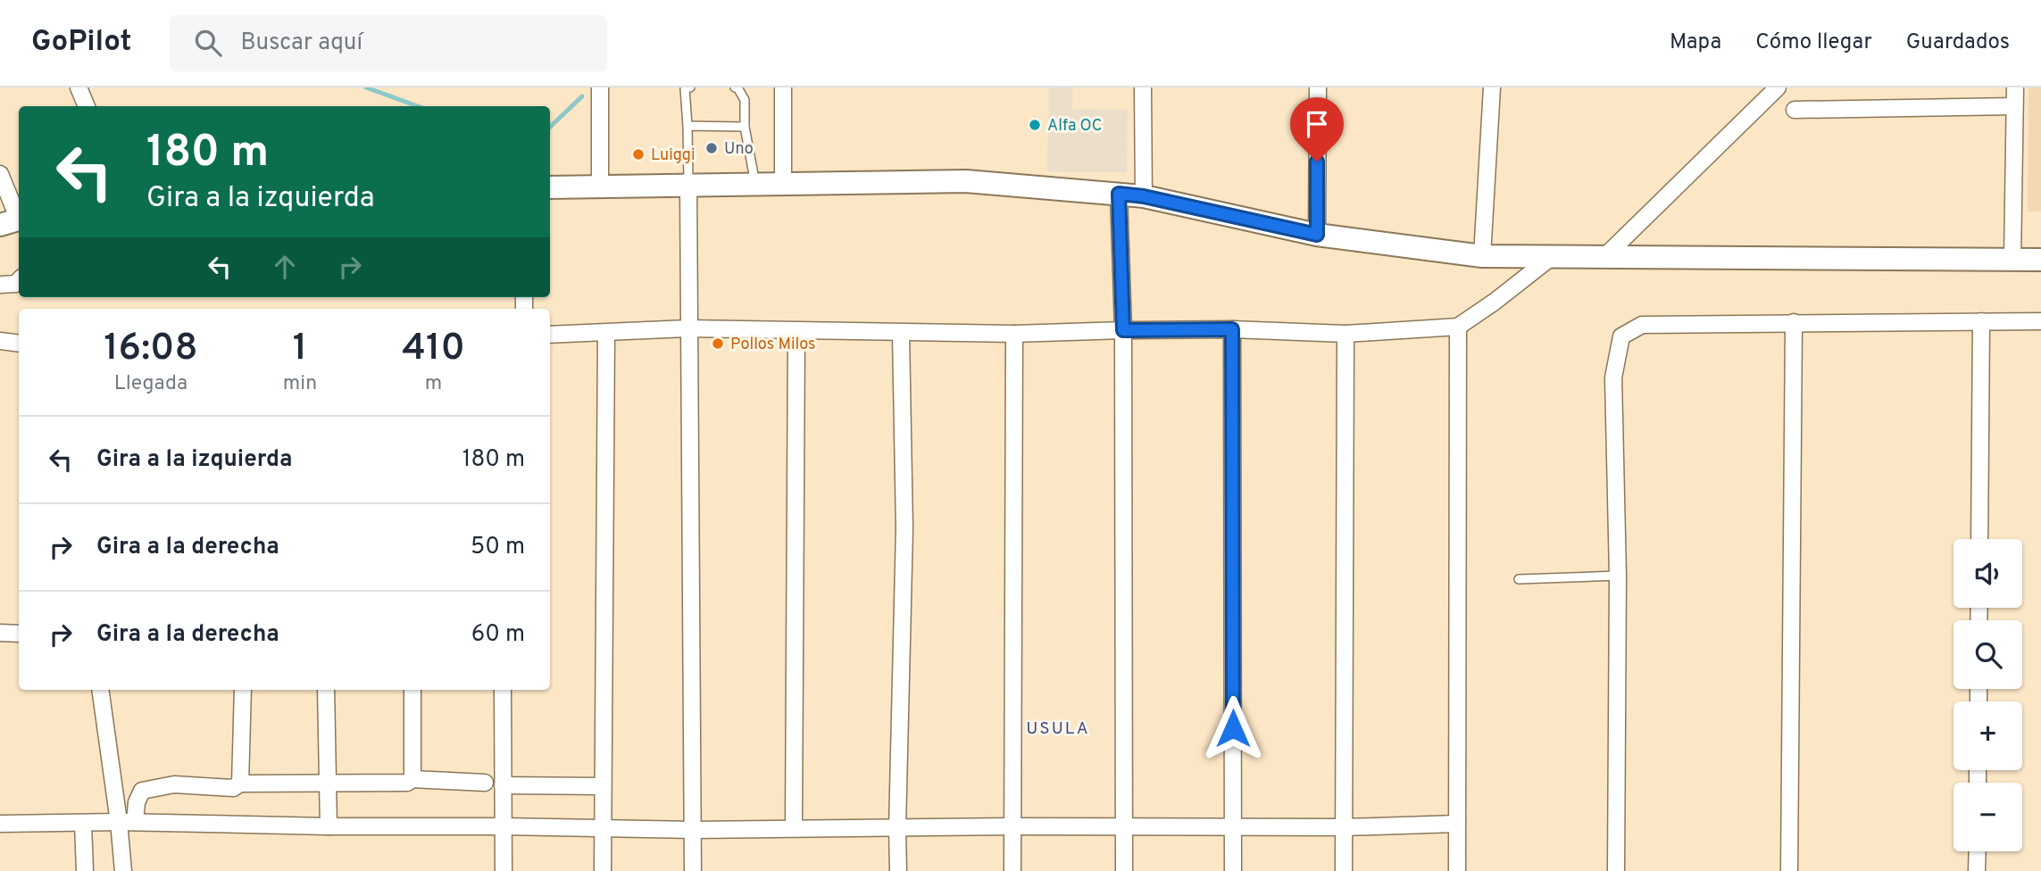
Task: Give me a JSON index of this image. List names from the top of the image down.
{
  "districts": ["USULA"],
  "places": [
    "Alfa OC",
    "Uno",
    "Luiggi",
    "Pollos Milos"
  ],
  "page": {
    "header": "GoPilot",
    "search": "Buscar aquí",
    "nav": ["Mapa", "Cómo llegar", "Guardados"],
    "turn": ["180 m", "Gira a la izquierda"],
    "eta": [
      "16:08",
      "Llegada",
      "1",
      "min",
      "410",
      "m"
    ],
    "list": [
      {
        "name": "Gira a la izquierda",
        "value": "180 m"
      },
      {
        "name": "Gira a la derecha",
        "value": "50 m"
      },
      {
        "name": "Gira a la derecha",
        "value": "60 m"
      }
    ],
    "map_buttons": ["+", "−"]
  }
}
